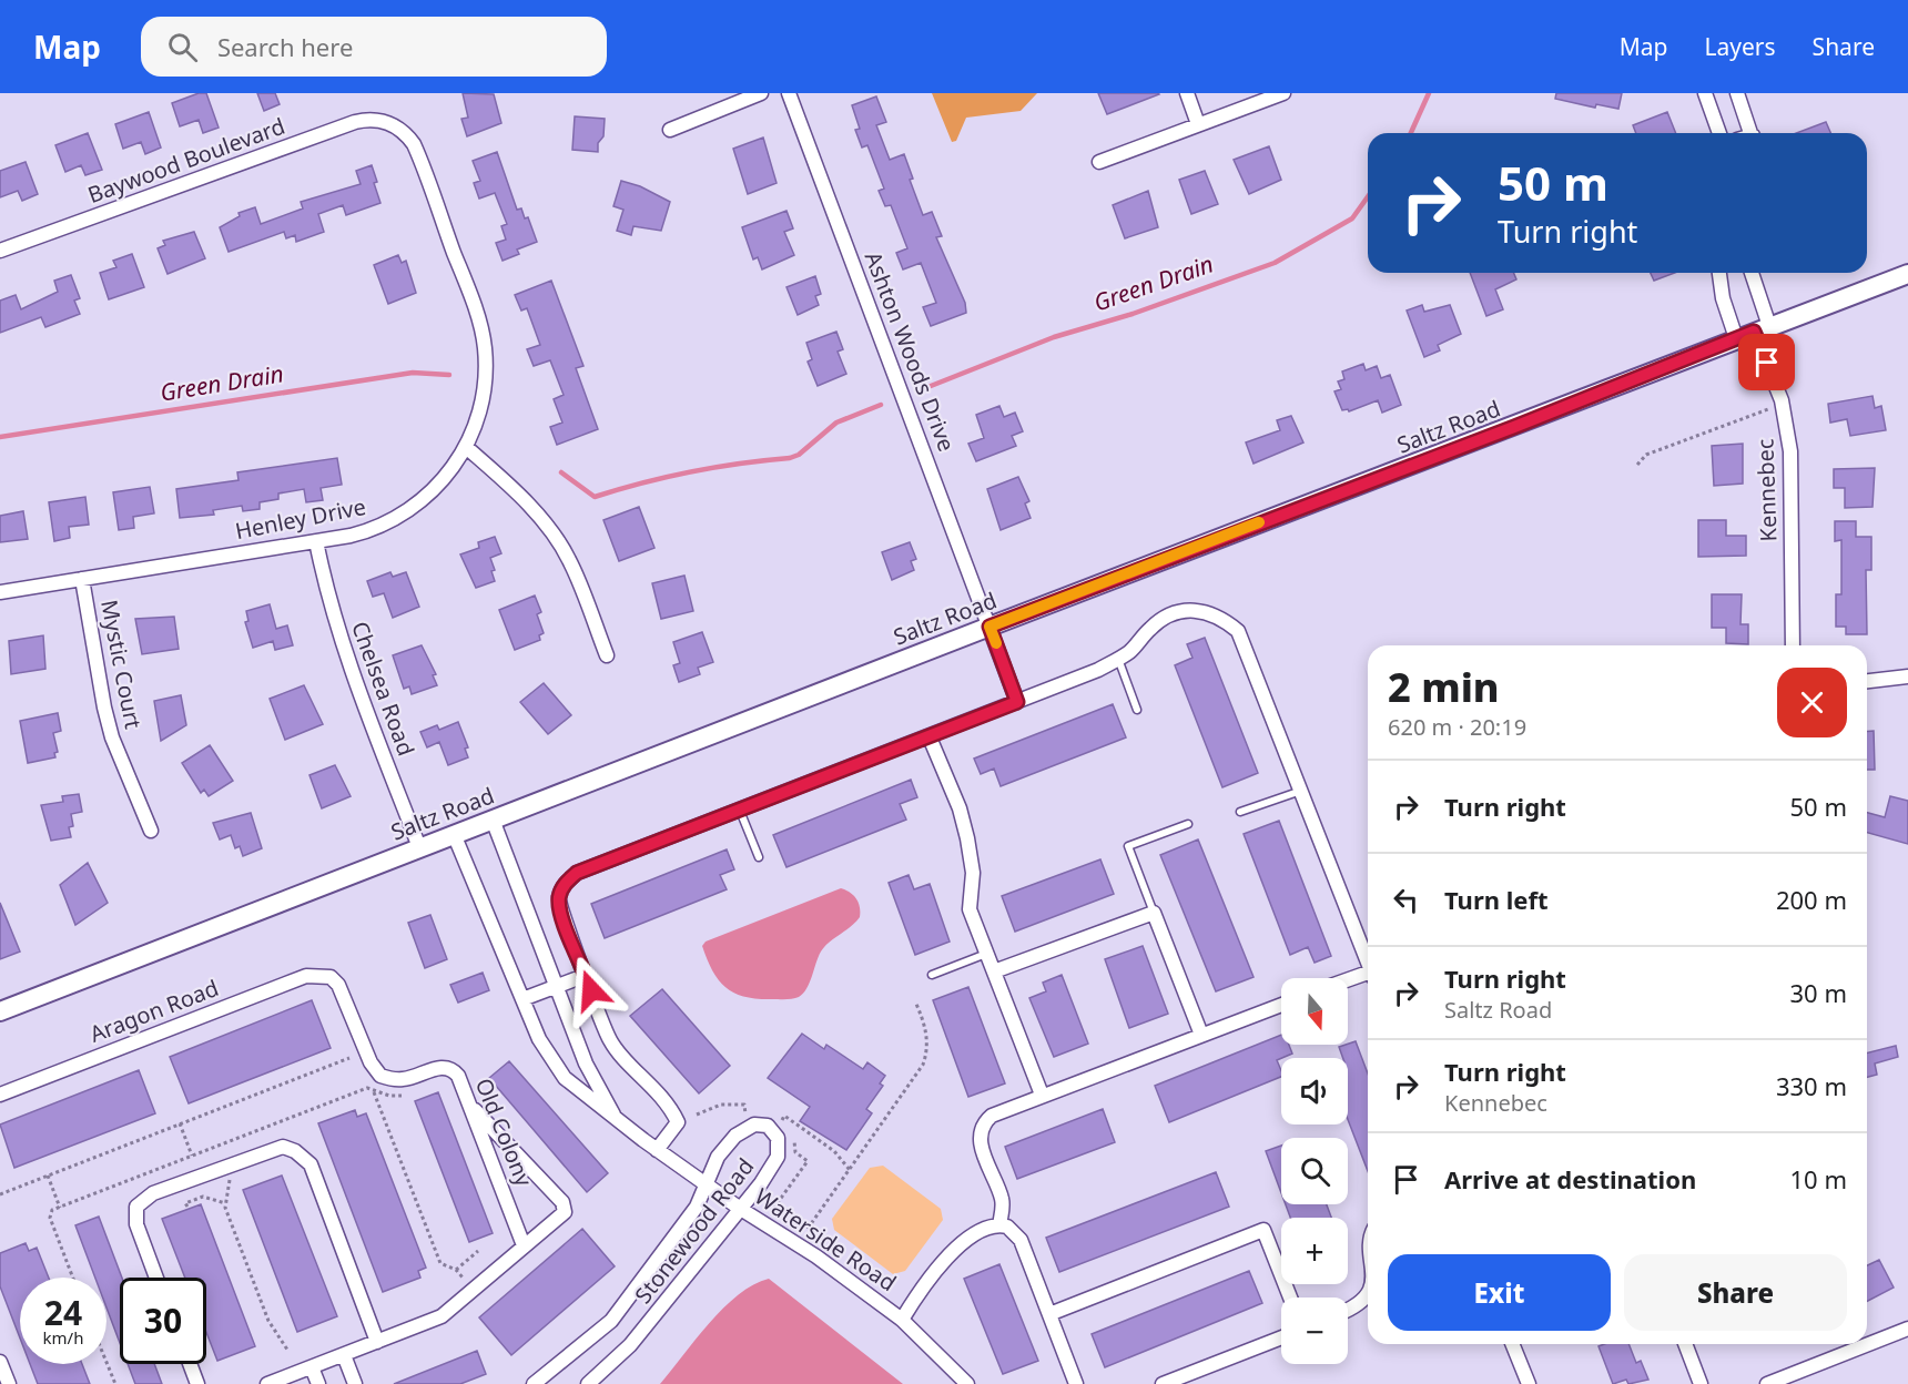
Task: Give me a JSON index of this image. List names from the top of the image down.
{
  "streets": {
    "street": [
      "Baywood Boulevard",
      "Ashton Woods Drive",
      "Saltz Road",
      "Kennebec",
      "Henley Drive",
      "Mystic Court",
      "Chelsea Road",
      "Aragon Road",
      "Old Colony",
      "Stonewood Road",
      "Waterside Road"
    ]
  },
  "crossings": [
    ["Baywood Boulevard", "Henley Drive"],
    ["Ashton Woods Drive", "Saltz Road"],
    ["Saltz Road", "Kennebec"],
    ["Saltz Road", "Chelsea Road"],
    ["Saltz Road", "Waterside Road"],
    ["Henley Drive", "Mystic Court"],
    ["Henley Drive", "Chelsea Road"],
    ["Aragon Road", "Old Colony"],
    ["Stonewood Road", "Waterside Road"]
  ],
  "water": ["Green Drain"],
  "north": "bottom",
  "page": {
    "header": "Map",
    "search": "Search here",
    "nav": ["Map", "Layers", "Share"],
    "turn": ["50 m", "Turn right"],
    "heading": ["2 min", "620 m · 20:19"],
    "list": [
      {
        "name": "Turn right",
        "value": "50 m"
      },
      {
        "name": "Turn left",
        "value": "200 m"
      },
      {
        "name": "Turn right",
        "note": "Saltz Road",
        "value": "30 m"
      },
      {
        "name": "Turn right",
        "note": "Kennebec",
        "value": "330 m"
      },
      {
        "name": "Arrive at destination",
        "value": "10 m"
      }
    ],
    "map_buttons": ["+", "−"],
    "buttons": ["Exit", "Share"],
    "speed": "24 km/h",
    "limit": "30"
  }
}
